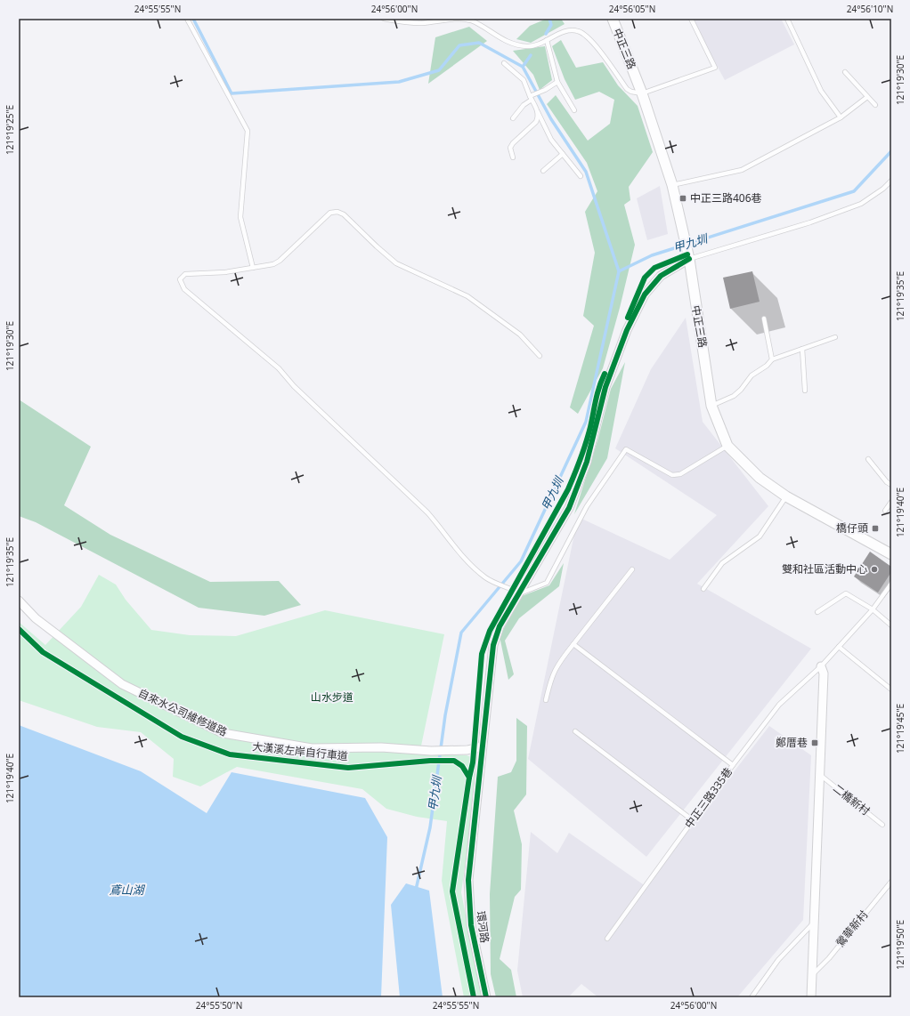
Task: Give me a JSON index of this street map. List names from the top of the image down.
{
  "streets": {
    "street": ["中正三路", "自來水公司維修道路", "環河路"],
    "lane": ["中正三路335巷", "二橋新村", "鶯華新村"],
    "cycle path": ["大漢溪左岸自行車道"]
  },
  "crossings": [
    ["中正三路", "環河路"],
    ["自來水公司維修道路", "環河路"]
  ],
  "water": ["甲九圳", "鳶山湖"],
  "parks": ["山水步道"],
  "places": {
    "transit": ["中正三路406巷", "橋仔頭", "鄭厝巷"],
    "other": ["雙和社區活動中心"]
  },
  "coordinates": [
    "24°55'55\"N",
    "24°56'00\"N",
    "24°56'05\"N",
    "24°56'10\"N",
    "121°19'30\"E",
    "121°19'25\"E",
    "121°19'35\"E",
    "121°19'40\"E",
    "121°19'45\"E",
    "121°19'50\"E",
    "24°55'50\"N"
  ]
}
